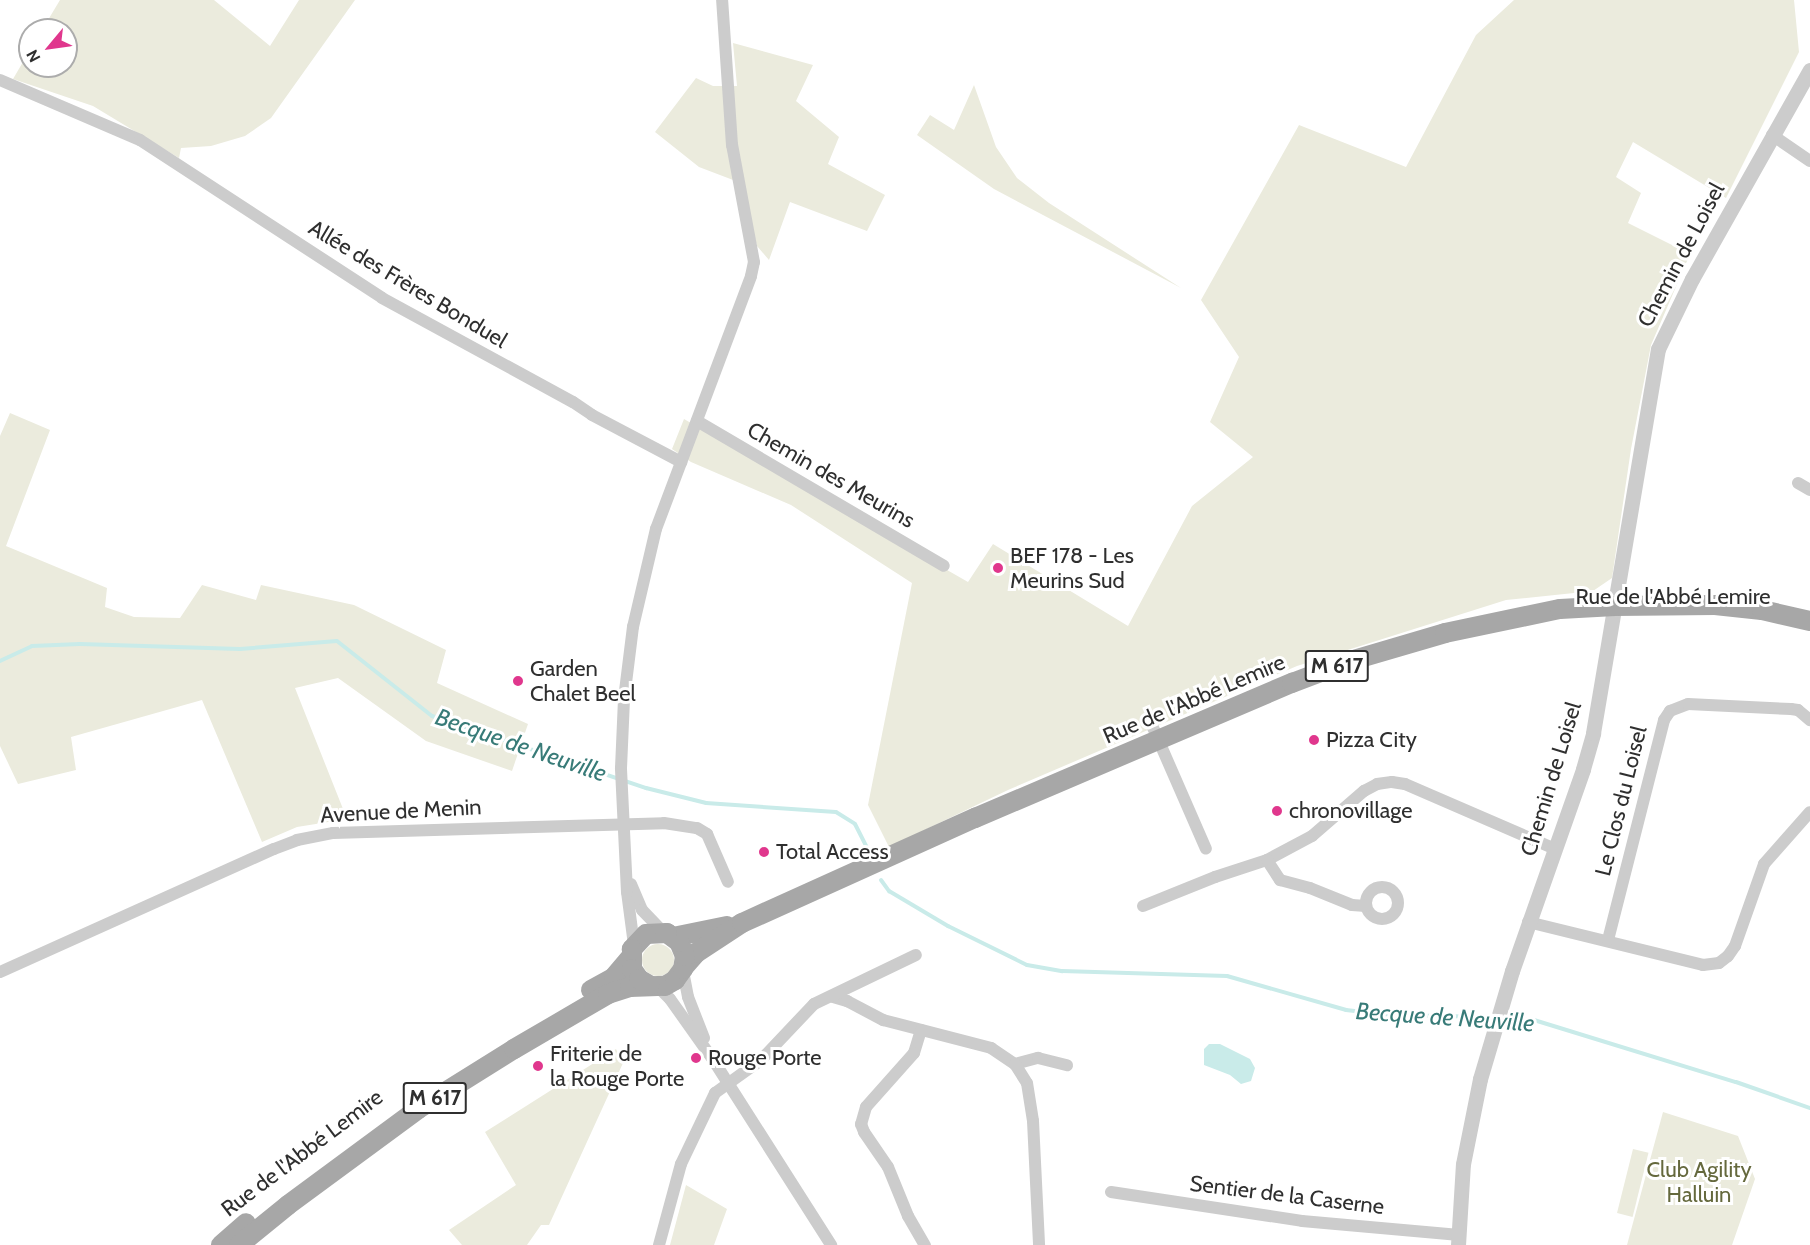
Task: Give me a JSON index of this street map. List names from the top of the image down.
{
  "streets": {
    "main road": ["Rue de l'Abbé Lemire", "M 617"],
    "street": [
      "Chemin de Loisel",
      "Allée des Frères Bonduel",
      "Chemin des Meurins",
      "Le Clos du Loisel",
      "Avenue de Menin",
      "Sentier de la Caserne"
    ]
  },
  "crossings": [
    ["Chemin de Loisel", "Rue de l'Abbé Lemire"],
    ["Chemin de Loisel", "Sentier de la Caserne"]
  ],
  "water": ["Becque de Neuville"],
  "parks": ["Club Agility Halluin"],
  "places": [
    "BEF 178 - Les Meurins Sud",
    "Garden Chalet Beel",
    "Pizza City",
    "chronovillage",
    "Total Access",
    "Rouge Porte",
    "Friterie de la Rouge Porte"
  ],
  "north": "bottom left"
}
